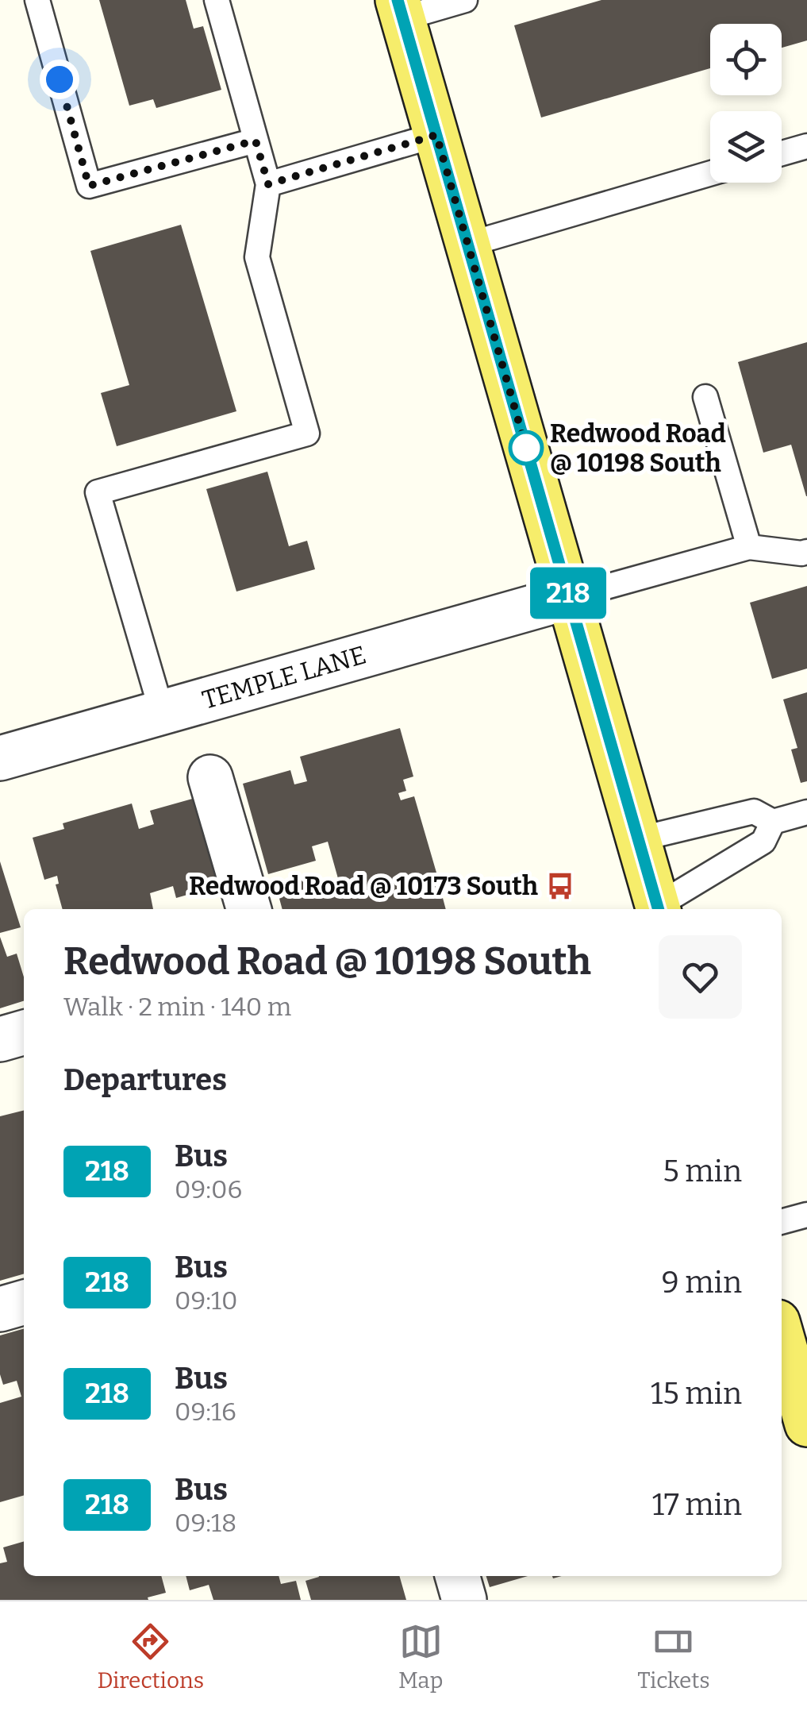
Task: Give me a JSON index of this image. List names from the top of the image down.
{
  "streets": {
    "street": ["TEMPLE LANE"]
  },
  "places": {
    "other": ["Redwood Road @ 10198 South"],
    "bus stop": ["Redwood Road @ 10173 South"]
  },
  "lines": ["bus line 218"],
  "page": {
    "on_map": "218",
    "heading": [
      ["Redwood Road @ 10198 South", "Walk · 2 min · 140 m"],
      "Departures"
    ],
    "list": [
      {
        "mark": "218",
        "name": "Bus",
        "note": "09:06",
        "value": "5 min"
      },
      {
        "mark": "218",
        "name": "Bus",
        "note": "09:10",
        "value": "9 min"
      },
      {
        "mark": "218",
        "name": "Bus",
        "note": "09:16",
        "value": "15 min"
      },
      {
        "mark": "218",
        "name": "Bus",
        "note": "09:18",
        "value": "17 min"
      }
    ],
    "tabs": ["Directions", "Map", "Tickets"]
  }
}
